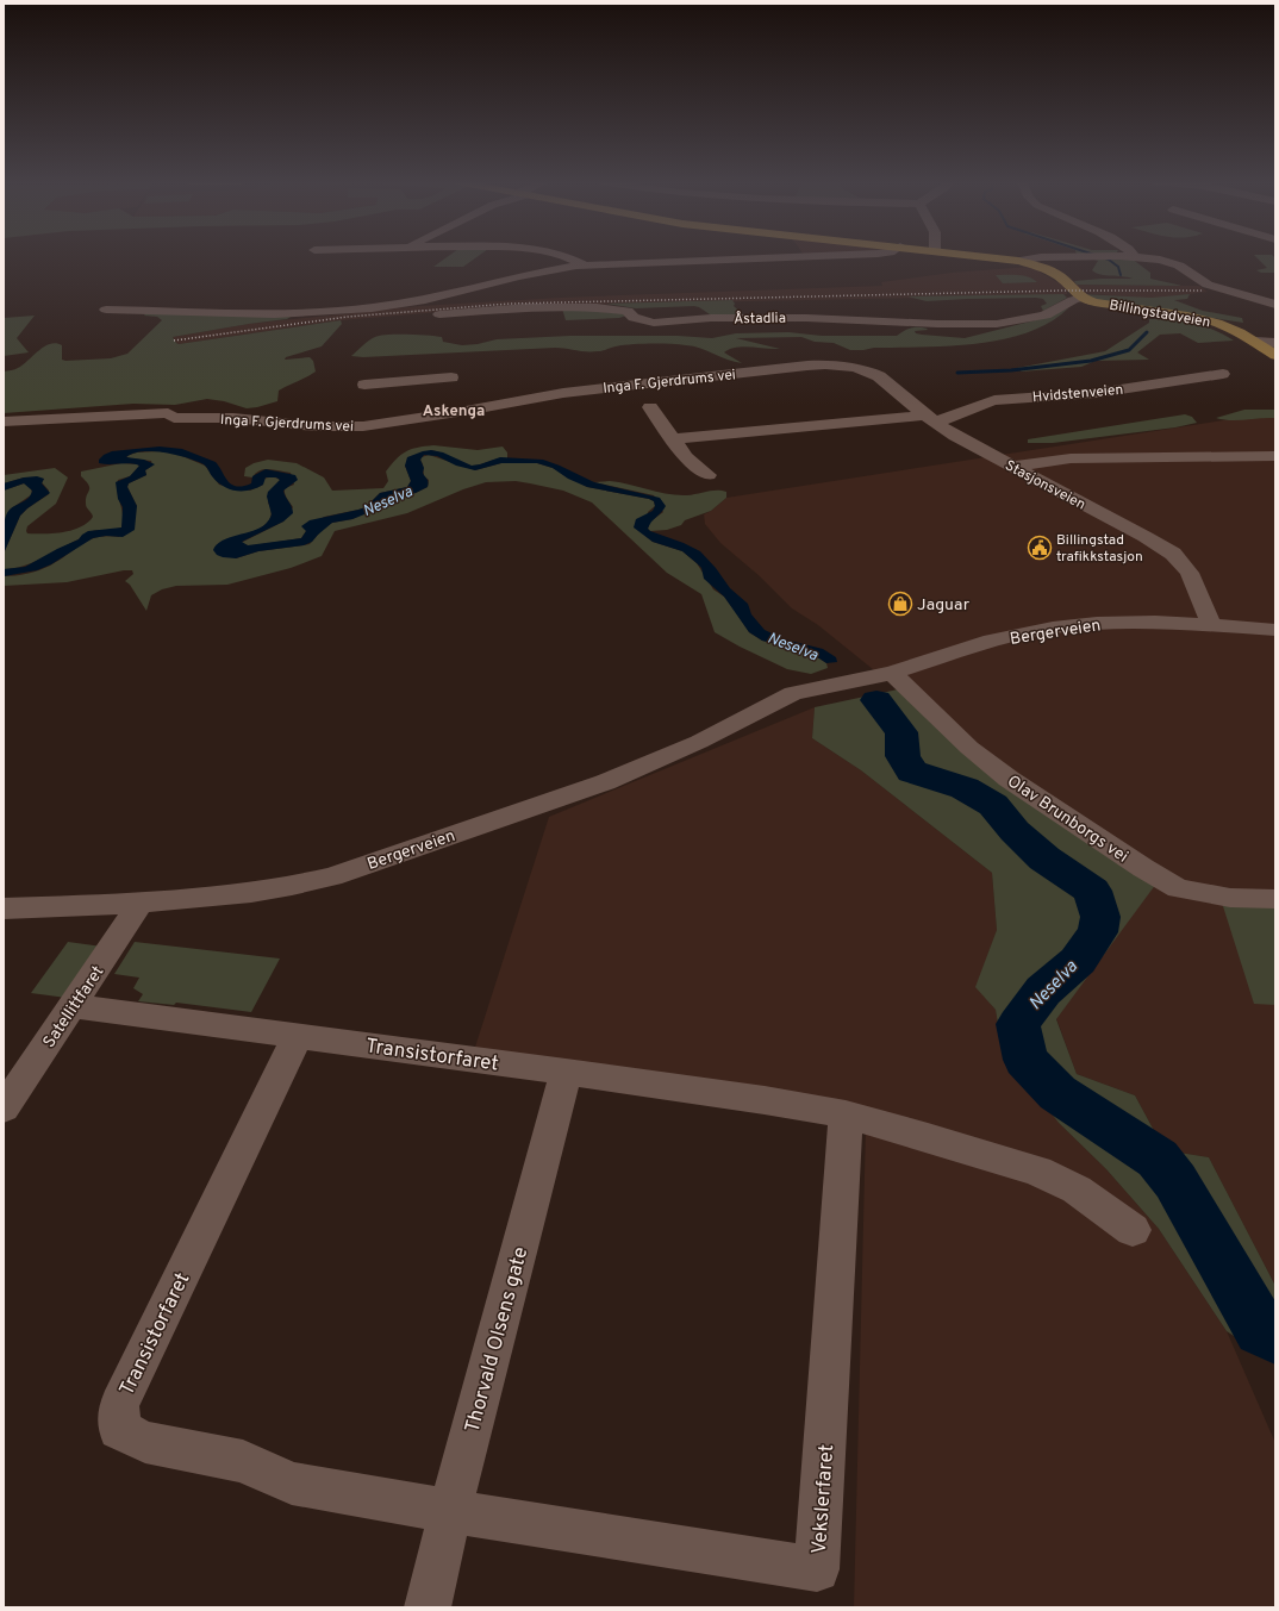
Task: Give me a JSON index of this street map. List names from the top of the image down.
{
  "streets": {
    "main road": ["Billingstadveien"],
    "street": [
      "Åstadlia",
      "Inga F. Gjerdrums vei",
      "Hvidstenveien",
      "Stasjonsveien",
      "Bergerveien",
      "Olav Brunborgs vei",
      "Satellittfaret",
      "Transistorfaret",
      "Thorvald Olsens gate",
      "Vekslerfaret"
    ]
  },
  "crossings": [
    ["Billingstadveien", "Åstadlia"],
    ["Inga F. Gjerdrums vei", "Stasjonsveien"],
    ["Hvidstenveien", "Stasjonsveien"],
    ["Stasjonsveien", "Bergerveien"],
    ["Bergerveien", "Olav Brunborgs vei"],
    ["Bergerveien", "Satellittfaret"],
    ["Satellittfaret", "Transistorfaret"],
    ["Transistorfaret", "Thorvald Olsens gate"],
    ["Transistorfaret", "Vekslerfaret"],
    ["Thorvald Olsens gate", "Vekslerfaret"]
  ],
  "districts": ["Askenga"],
  "water": ["Neselva"],
  "places": {
    "public building": ["Billingstad trafikkstasjon"],
    "shop": ["Jaguar"]
  }
}
